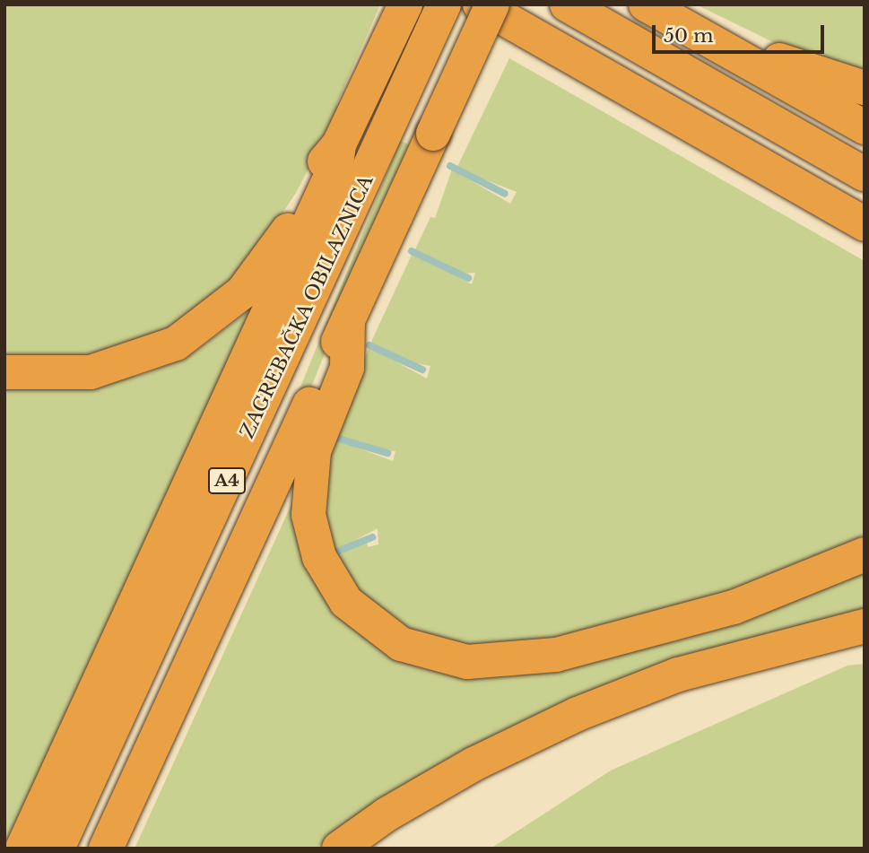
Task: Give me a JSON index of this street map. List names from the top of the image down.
{
  "streets": {
    "highway": ["ZAGREBAČKA OBILAZNICA", "A4"]
  },
  "scale_bar": "50 m"
}
